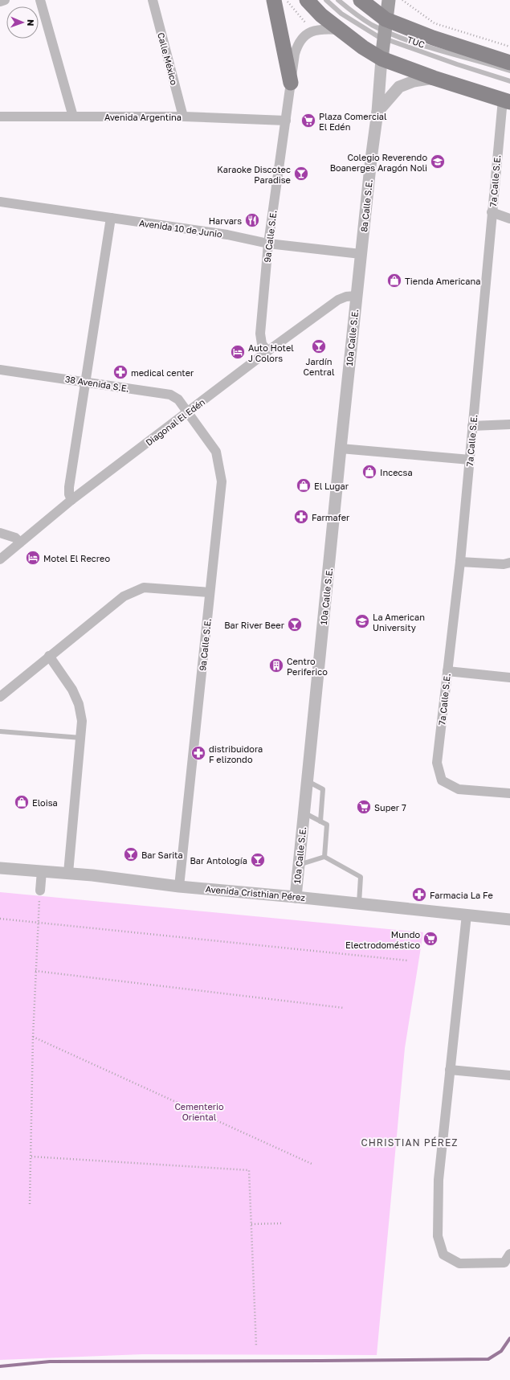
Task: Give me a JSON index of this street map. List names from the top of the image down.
{
  "streets": {
    "street": [
      "Calle México",
      "Avenida Argentina",
      "7a Calle S.E.",
      "8a Calle S.E.",
      "Avenida 10 de Junio",
      "9a Calle S.E.",
      "10a Calle S.E.",
      "38 Avenida S.E.",
      "Diagonal El Edén",
      "Avenida Cristhian Pérez"
    ],
    "lane": ["TUC"]
  },
  "crossings": [
    ["Calle México", "Avenida Argentina"],
    ["Avenida Argentina", "9a Calle S.E."],
    ["8a Calle S.E.", "Avenida 10 de Junio"],
    ["8a Calle S.E.", "10a Calle S.E."],
    ["8a Calle S.E.", "Diagonal El Edén"],
    ["Avenida 10 de Junio", "9a Calle S.E."],
    ["9a Calle S.E.", "38 Avenida S.E."],
    ["9a Calle S.E.", "Diagonal El Edén"],
    ["9a Calle S.E.", "Avenida Cristhian Pérez"],
    ["10a Calle S.E.", "Diagonal El Edén"],
    ["10a Calle S.E.", "Avenida Cristhian Pérez"],
    ["38 Avenida S.E.", "Diagonal El Edén"]
  ],
  "districts": ["CHRISTIAN PÉREZ"],
  "parks": ["Cementerio Oriental"],
  "places": {
    "supermarket": ["Plaza Comercial El Edén", "Super 7", "Mundo Electrodoméstico"],
    "school or university": ["Colegio Reverendo Boanerges Aragón Noli", "La American University"],
    "bar": [
      "Karaoke Discotec Paradise",
      "Jardín Central",
      "Bar River Beer",
      "Bar Sarita",
      "Bar Antología"
    ],
    "restaurant": ["Harvars"],
    "shop": [
      "Tienda Americana",
      "Incecsa",
      "El Lugar",
      "Eloisa"
    ],
    "hotel": ["Auto Hotel J Colors", "Motel El Recreo"],
    "pharmacy": [
      "medical center",
      "Farmafer",
      "distribuidora F elizondo",
      "Farmacia La Fe"
    ],
    "building": ["Centro Periferico"]
  },
  "north": "right"
}
